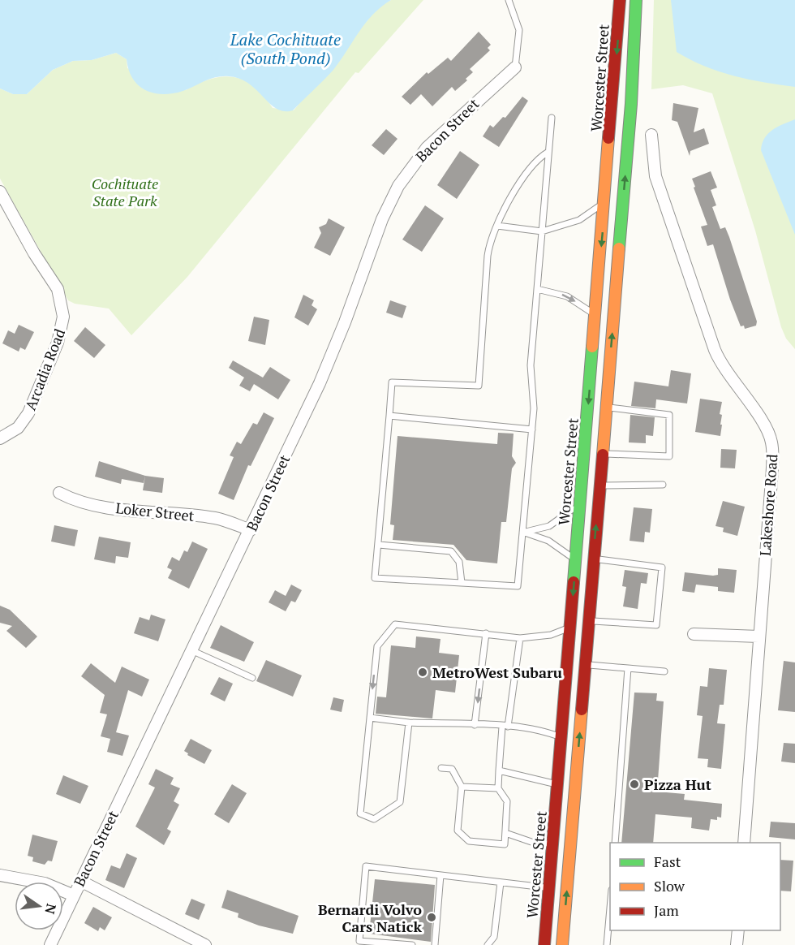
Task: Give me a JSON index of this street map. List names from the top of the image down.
{
  "streets": {
    "highway": ["Worcester Street"],
    "street": [
      "Bacon Street",
      "Arcadia Road",
      "Lakeshore Road",
      "Loker Street"
    ]
  },
  "crossings": [
    ["Bacon Street", "Loker Street"]
  ],
  "water": ["Lake Cochituate (South Pond)"],
  "parks": ["Cochituate State Park"],
  "places": ["MetroWest Subaru", "Pizza Hut", "Bernardi Volvo Cars Natick"],
  "legend": ["Fast", "Slow", "Jam"],
  "north": "right"
}
